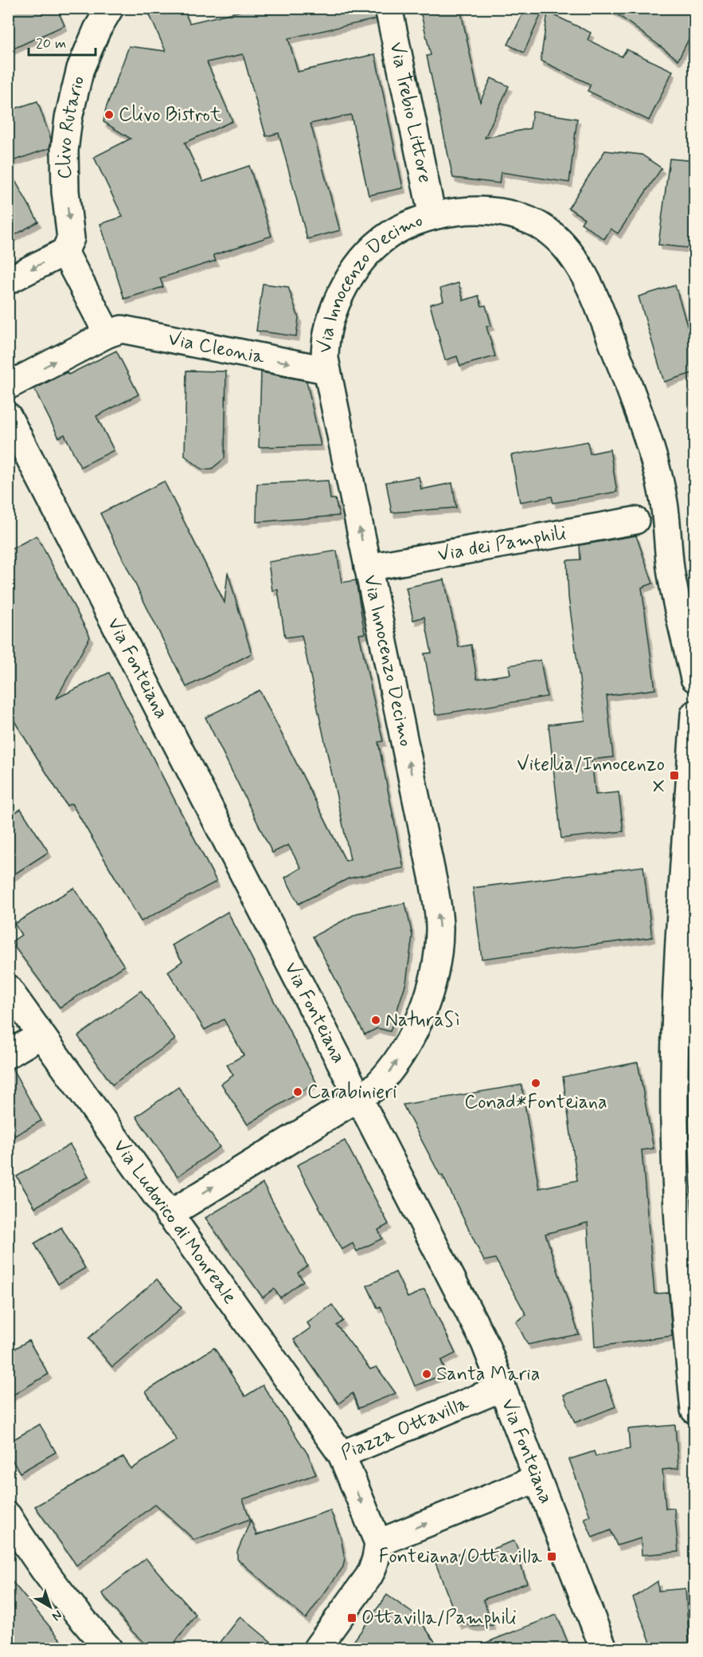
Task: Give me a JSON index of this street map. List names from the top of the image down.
{
  "streets": {
    "street": [
      "Via Trebio Littore",
      "Clivo Rutario",
      "Via Innocenzo Decimo",
      "Via Cleonia",
      "Via dei Pamphili",
      "Via Fonteiana",
      "Via Ludovico di Monreale",
      "Piazza Ottavilla"
    ]
  },
  "crossings": [
    ["Via Trebio Littore", "Via Innocenzo Decimo"],
    ["Via Innocenzo Decimo", "Via Cleonia"],
    ["Via Innocenzo Decimo", "Via dei Pamphili"],
    ["Via Innocenzo Decimo", "Via Fonteiana"],
    ["Via Innocenzo Decimo", "Via Ludovico di Monreale"],
    ["Via Fonteiana", "Piazza Ottavilla"],
    ["Via Ludovico di Monreale", "Piazza Ottavilla"]
  ],
  "one_way": [
    "Clivo Rutario",
    "Via Innocenzo Decimo",
    "Via Cleonia",
    "Piazza Ottavilla"
  ],
  "places": {
    "other": [
      "Clivo Bistrot",
      "NaturaSì",
      "Conad*Fonteiana",
      "Carabinieri",
      "Santa Maria"
    ],
    "transit": ["Vitellia/Innocenzo X", "Fonteiana/Ottavilla", "Ottavilla/Pamphili"]
  },
  "scale_bar": "20 m",
  "north": "bottom right"
}
